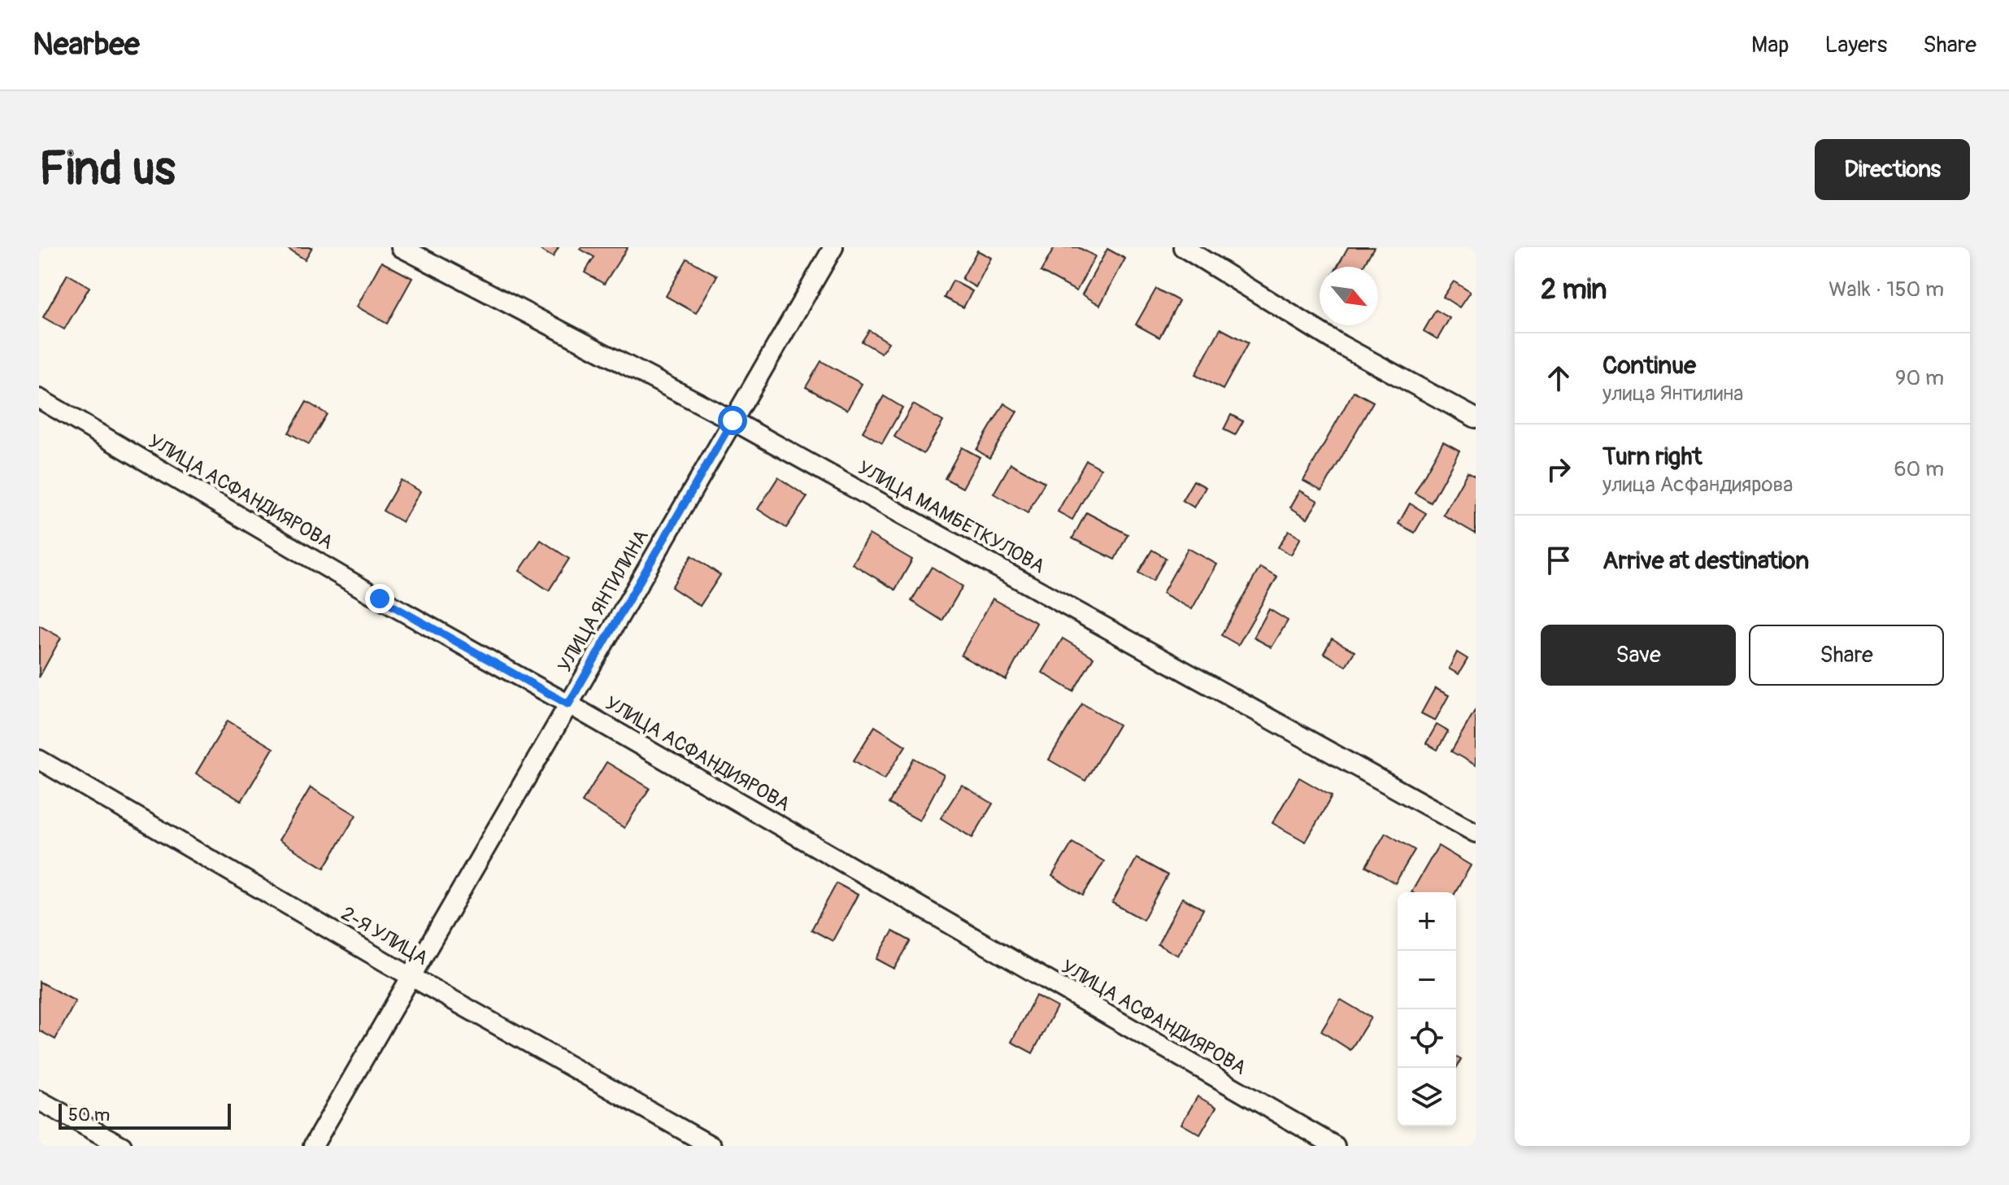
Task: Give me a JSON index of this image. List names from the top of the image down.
{
  "streets": {
    "street": [
      "УЛИЦА АСФАНДИЯРОВА",
      "УЛИЦА МАМБЕТКУЛОВА",
      "УЛИЦА ЯНТИЛИНА",
      "2-Я УЛИЦА"
    ]
  },
  "crossings": [
    ["УЛИЦА АСФАНДИЯРОВА", "УЛИЦА ЯНТИЛИНА"],
    ["УЛИЦА МАМБЕТКУЛОВА", "УЛИЦА ЯНТИЛИНА"],
    ["УЛИЦА ЯНТИЛИНА", "2-Я УЛИЦА"]
  ],
  "scale_bar": "50 m",
  "north": "bottom right",
  "page": {
    "header": "Nearbee",
    "nav": ["Map", "Layers", "Share"],
    "buttons": [
      "Directions",
      ["Save", "Share"]
    ],
    "title": "Find us",
    "heading": ["2 min", "Walk · 150 m"],
    "list": [
      ["Continue", "улица Янтилина", "90 m"],
      ["Turn right", "улица Асфандиярова", "60 m"],
      "Arrive at destination"
    ],
    "map_buttons": ["+", "−"],
    "scale": "50 m"
  }
}
